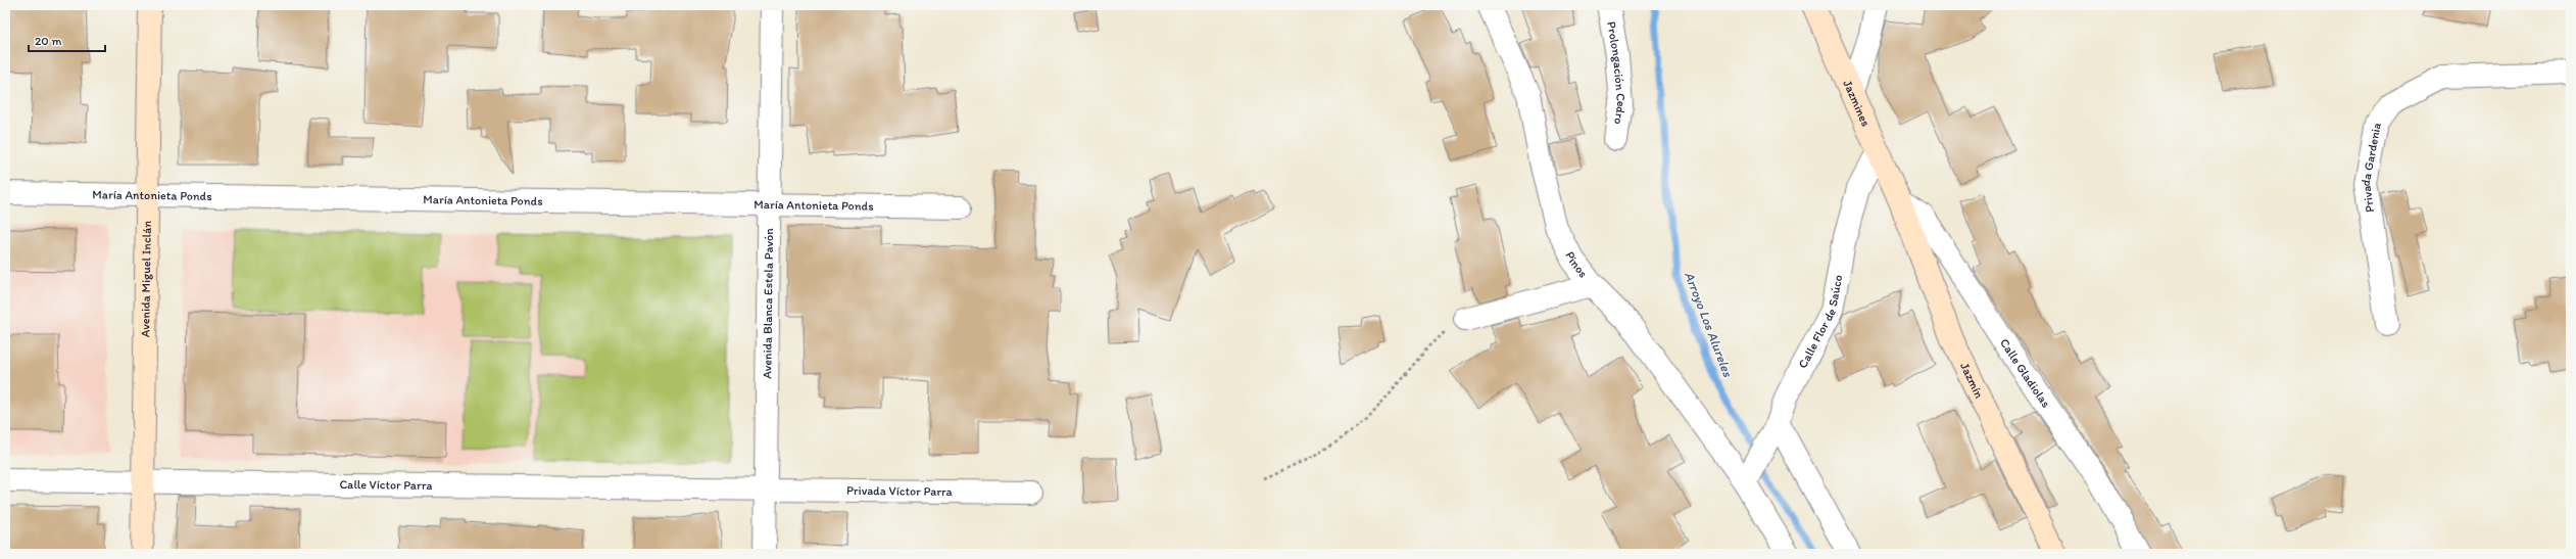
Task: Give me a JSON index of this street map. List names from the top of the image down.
{
  "streets": {
    "main road": ["Jazmines", "Avenida Miguel Inclán", "Jazmín"],
    "street": [
      "Prolongación Cedro",
      "Privada Gardenia",
      "María Antonieta Ponds",
      "Pinos",
      "Avenida Blanca Estela Pavón",
      "Calle Flor de Saúco",
      "Calle Gladiolas",
      "Calle Víctor Parra",
      "Privada Víctor Parra"
    ]
  },
  "crossings": [
    ["Jazmines", "Calle Flor de Saúco"],
    ["Jazmines", "Calle Gladiolas"],
    ["Jazmines", "Jazmín"],
    ["María Antonieta Ponds", "Avenida Miguel Inclán"],
    ["María Antonieta Ponds", "Avenida Blanca Estela Pavón"],
    ["Pinos", "Calle Flor de Saúco"],
    ["Avenida Miguel Inclán", "Calle Víctor Parra"],
    ["Avenida Blanca Estela Pavón", "Calle Víctor Parra"],
    ["Avenida Blanca Estela Pavón", "Privada Víctor Parra"],
    ["Calle Gladiolas", "Jazmín"],
    ["Calle Víctor Parra", "Privada Víctor Parra"]
  ],
  "water": ["Arroyo Los Alureles"],
  "scale_bar": "20 m"
}
